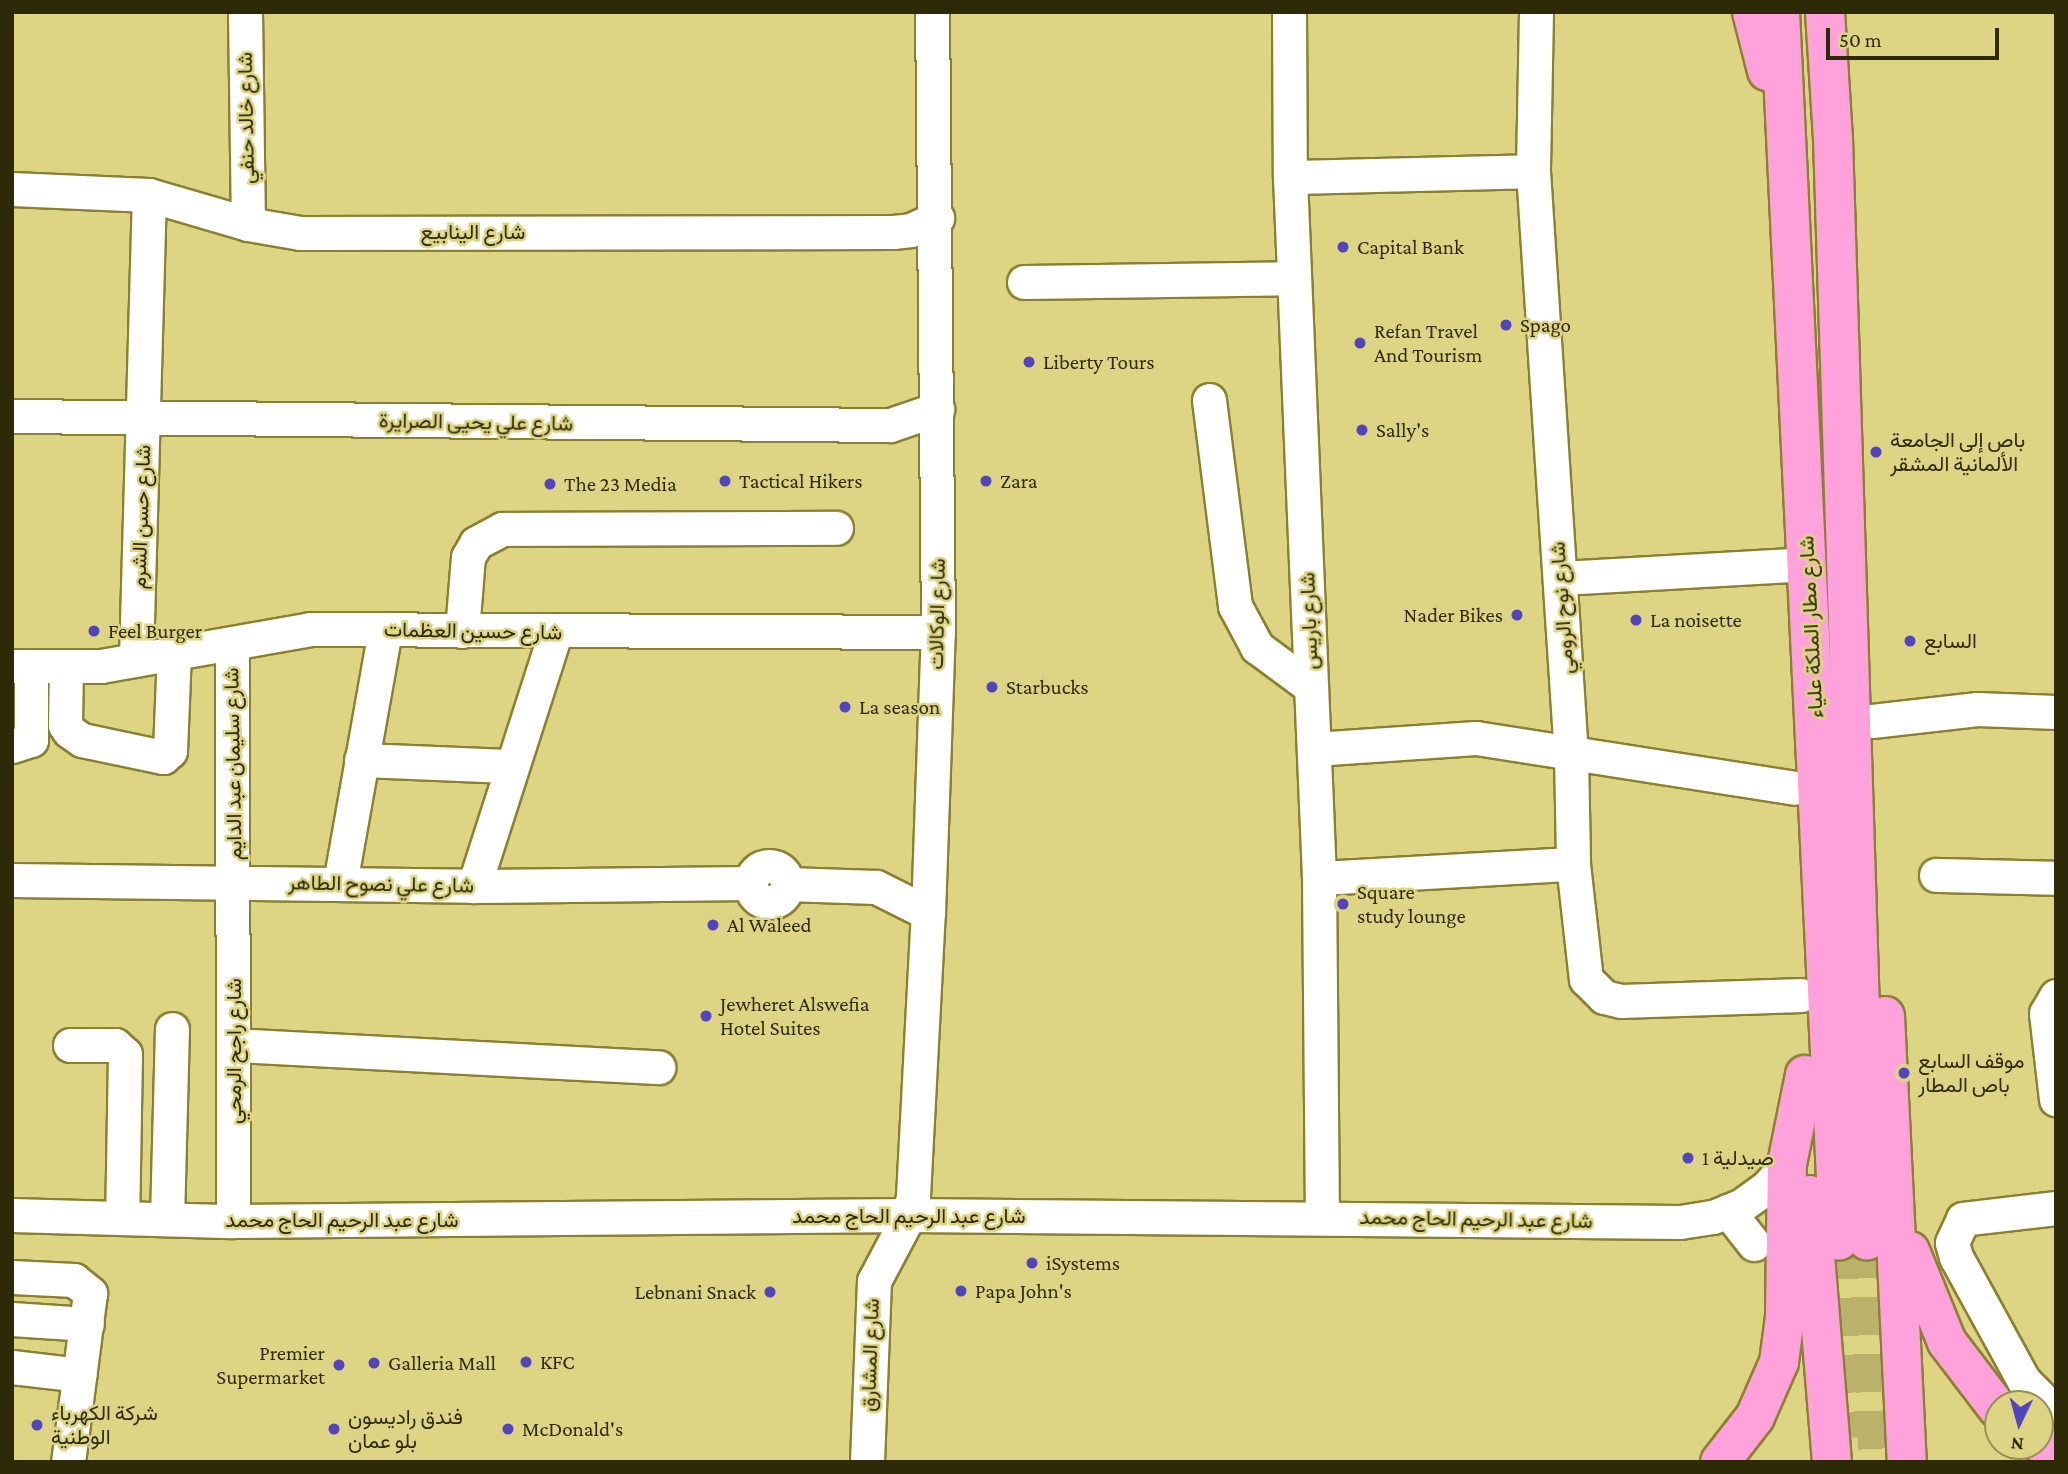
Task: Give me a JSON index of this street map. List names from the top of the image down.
{
  "streets": {
    "highway": ["شارع مطار الملكة علياء"],
    "street": [
      "شارع خالد حنفي",
      "شارع الينابيع",
      "شارع علي يحيى الصرايرة",
      "شارع حسن الشرم",
      "شارع نوح الرومي",
      "شارع الوكالات",
      "شارع باريس",
      "شارع حسين العظمات",
      "شارع سليمان عبد الدايم",
      "شارع علي نصوح الطاهر",
      "شارع راجح الرمحي",
      "شارع عبد الرحيم الحاج محمد",
      "شارع المشارق"
    ]
  },
  "crossings": [
    ["شارع خالد حنفي", "شارع الينابيع"],
    ["شارع الينابيع", "شارع حسن الشرم"],
    ["شارع الينابيع", "شارع الوكالات"],
    ["شارع علي يحيى الصرايرة", "شارع حسن الشرم"],
    ["شارع علي يحيى الصرايرة", "شارع الوكالات"],
    ["شارع حسن الشرم", "شارع حسين العظمات"],
    ["شارع الوكالات", "شارع حسين العظمات"],
    ["شارع الوكالات", "شارع علي نصوح الطاهر"],
    ["شارع الوكالات", "شارع عبد الرحيم الحاج محمد"],
    ["شارع الوكالات", "شارع المشارق"],
    ["شارع باريس", "شارع عبد الرحيم الحاج محمد"],
    ["شارع حسين العظمات", "شارع سليمان عبد الدايم"],
    ["شارع سليمان عبد الدايم", "شارع علي نصوح الطاهر"],
    ["شارع سليمان عبد الدايم", "شارع راجح الرمحي"],
    ["شارع علي نصوح الطاهر", "شارع راجح الرمحي"],
    ["شارع راجح الرمحي", "شارع عبد الرحيم الحاج محمد"],
    ["شارع عبد الرحيم الحاج محمد", "شارع المشارق"]
  ],
  "places": [
    "Capital Bank",
    "Spago",
    "Refan Travel And Tourism",
    "Liberty Tours",
    "Sally's",
    "باص إلى الجامعة الألمانية المشقر",
    "Tactical Hikers",
    "Zara",
    "The 23 Media",
    "Nader Bikes",
    "La noisette",
    "Feel Burger",
    "السابع",
    "Starbucks",
    "La season",
    "Square study lounge",
    "Al Waleed",
    "Jewheret Alswefia Hotel Suites",
    "موقف السابع باص المطار",
    "صيدلية 1",
    "iSystems",
    "Papa John's",
    "Lebnani Snack",
    "KFC",
    "Galleria Mall",
    "Premier Supermarket",
    "شركة الكهرباء الوطنية",
    "فندق راديسون بلو عمان",
    "McDonald's"
  ],
  "scale_bar": "50 m",
  "north": "bottom"
}
